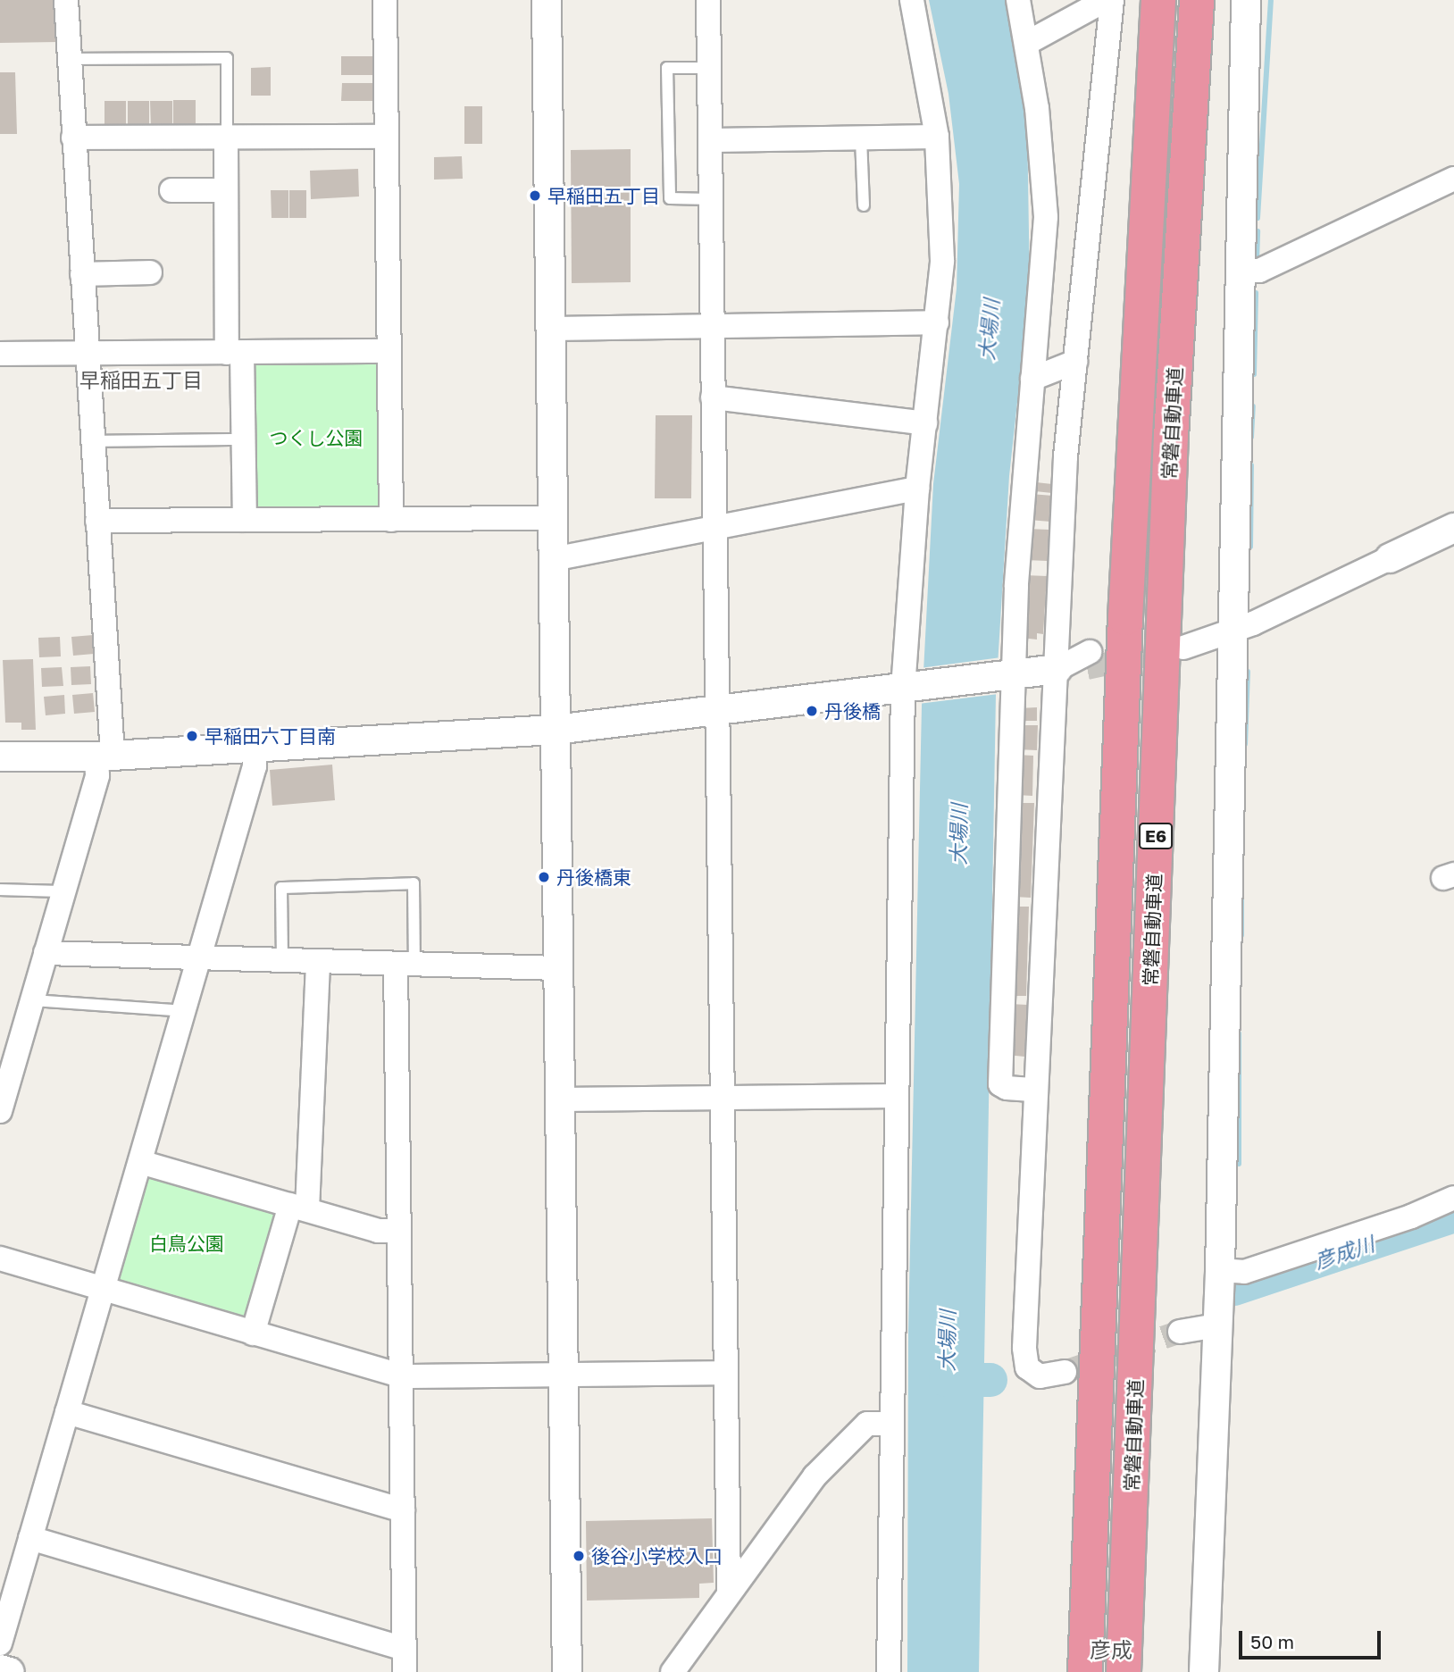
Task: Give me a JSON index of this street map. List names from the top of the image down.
{
  "streets": {
    "highway": ["常磐自動車道", "E6"]
  },
  "districts": ["早稲田五丁目", "彦成"],
  "water": ["大場川", "彦成川"],
  "parks": ["つくし公園", "白鳥公園"],
  "places": [
    "早稲田五丁目",
    "丹後橋",
    "早稲田六丁目南",
    "丹後橋東",
    "後谷小学校入口"
  ],
  "scale_bar": "50 m"
}
